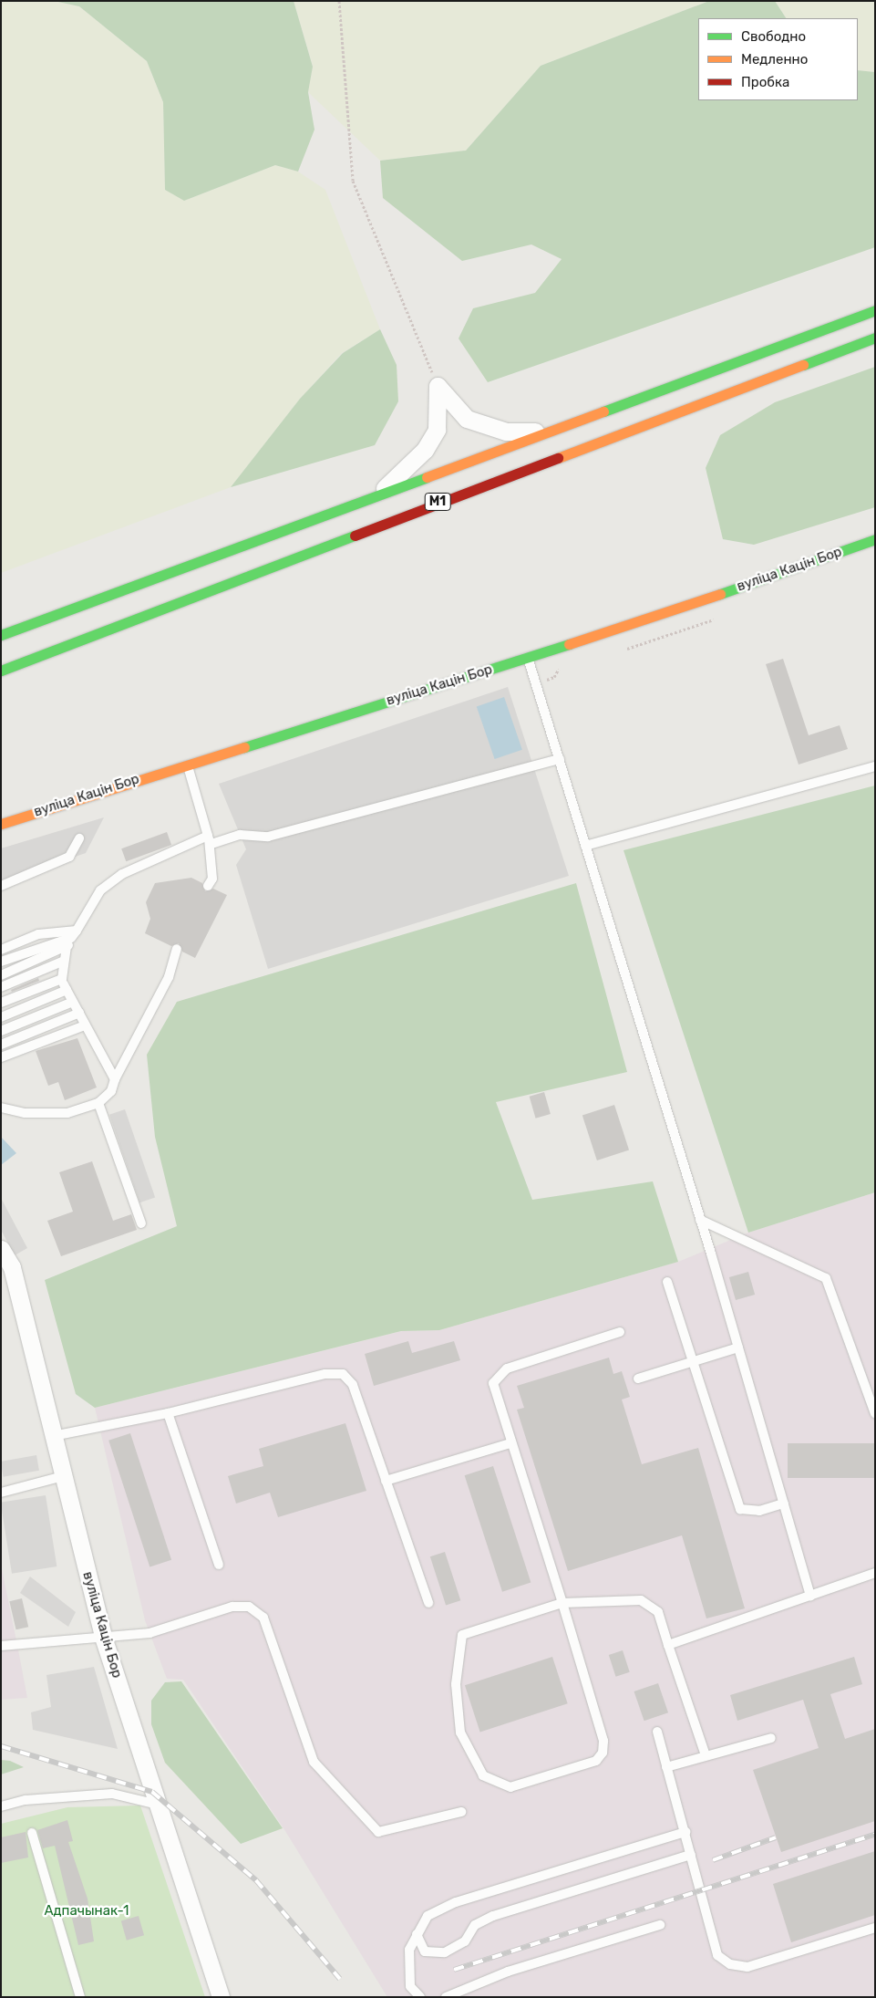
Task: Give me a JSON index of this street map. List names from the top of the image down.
{
  "streets": {
    "main road": ["М1", "вуліца Кацін Бор"]
  },
  "parks": ["Адпачынак-1"],
  "legend": ["Свободно", "Медленно", "Пробка"]
}
